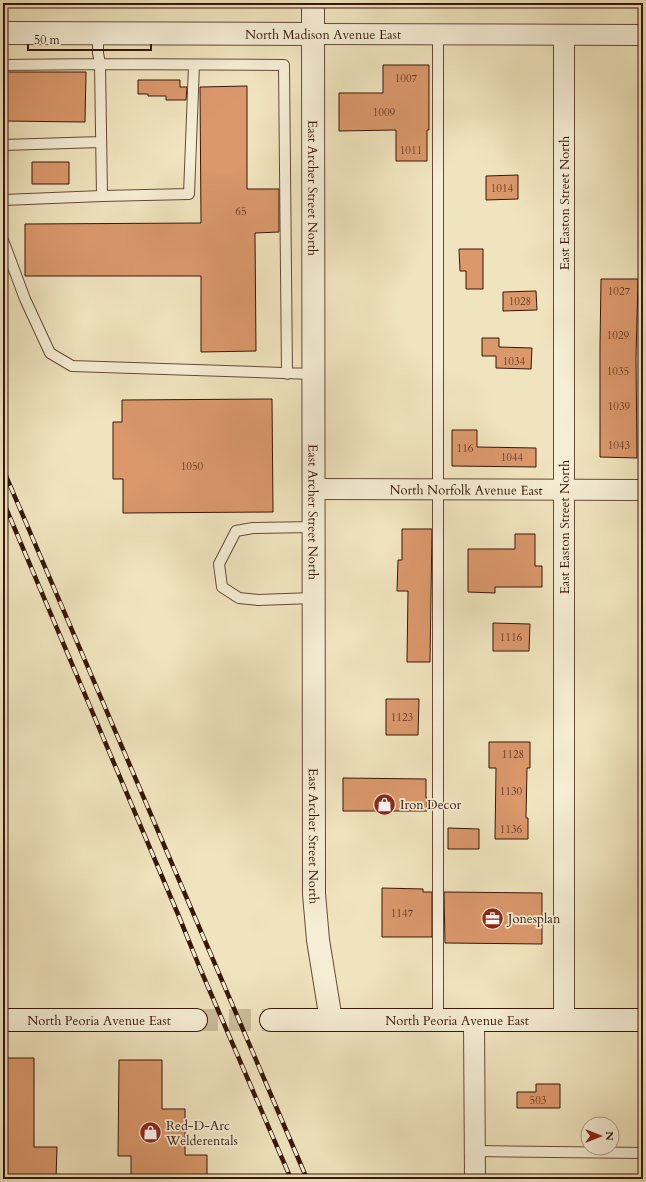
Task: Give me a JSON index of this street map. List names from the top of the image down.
{
  "streets": {
    "street": [
      "North Madison Avenue East",
      "East Archer Street North",
      "East Easton Street North",
      "North Norfolk Avenue East",
      "North Peoria Avenue East"
    ]
  },
  "crossings": [
    ["North Madison Avenue East", "East Archer Street North"],
    ["North Madison Avenue East", "East Easton Street North"],
    ["East Archer Street North", "North Norfolk Avenue East"],
    ["East Archer Street North", "North Peoria Avenue East"],
    ["East Easton Street North", "North Norfolk Avenue East"],
    ["East Easton Street North", "North Peoria Avenue East"]
  ],
  "places": {
    "shop": ["Iron Decor", "Red-D-Arc Welderentals"],
    "office": ["Jonesplan"]
  },
  "house_numbers": [
    "1007",
    "1009",
    "1011",
    "1014",
    "65",
    "1027",
    "1028",
    "1029",
    "1034",
    "1035",
    "1039",
    "1043",
    "116",
    "1044",
    "1050",
    "1116",
    "1123",
    "1128",
    "1130",
    "1136",
    "1147",
    "503"
  ],
  "scale_bar": "50 m",
  "north": "right"
}
